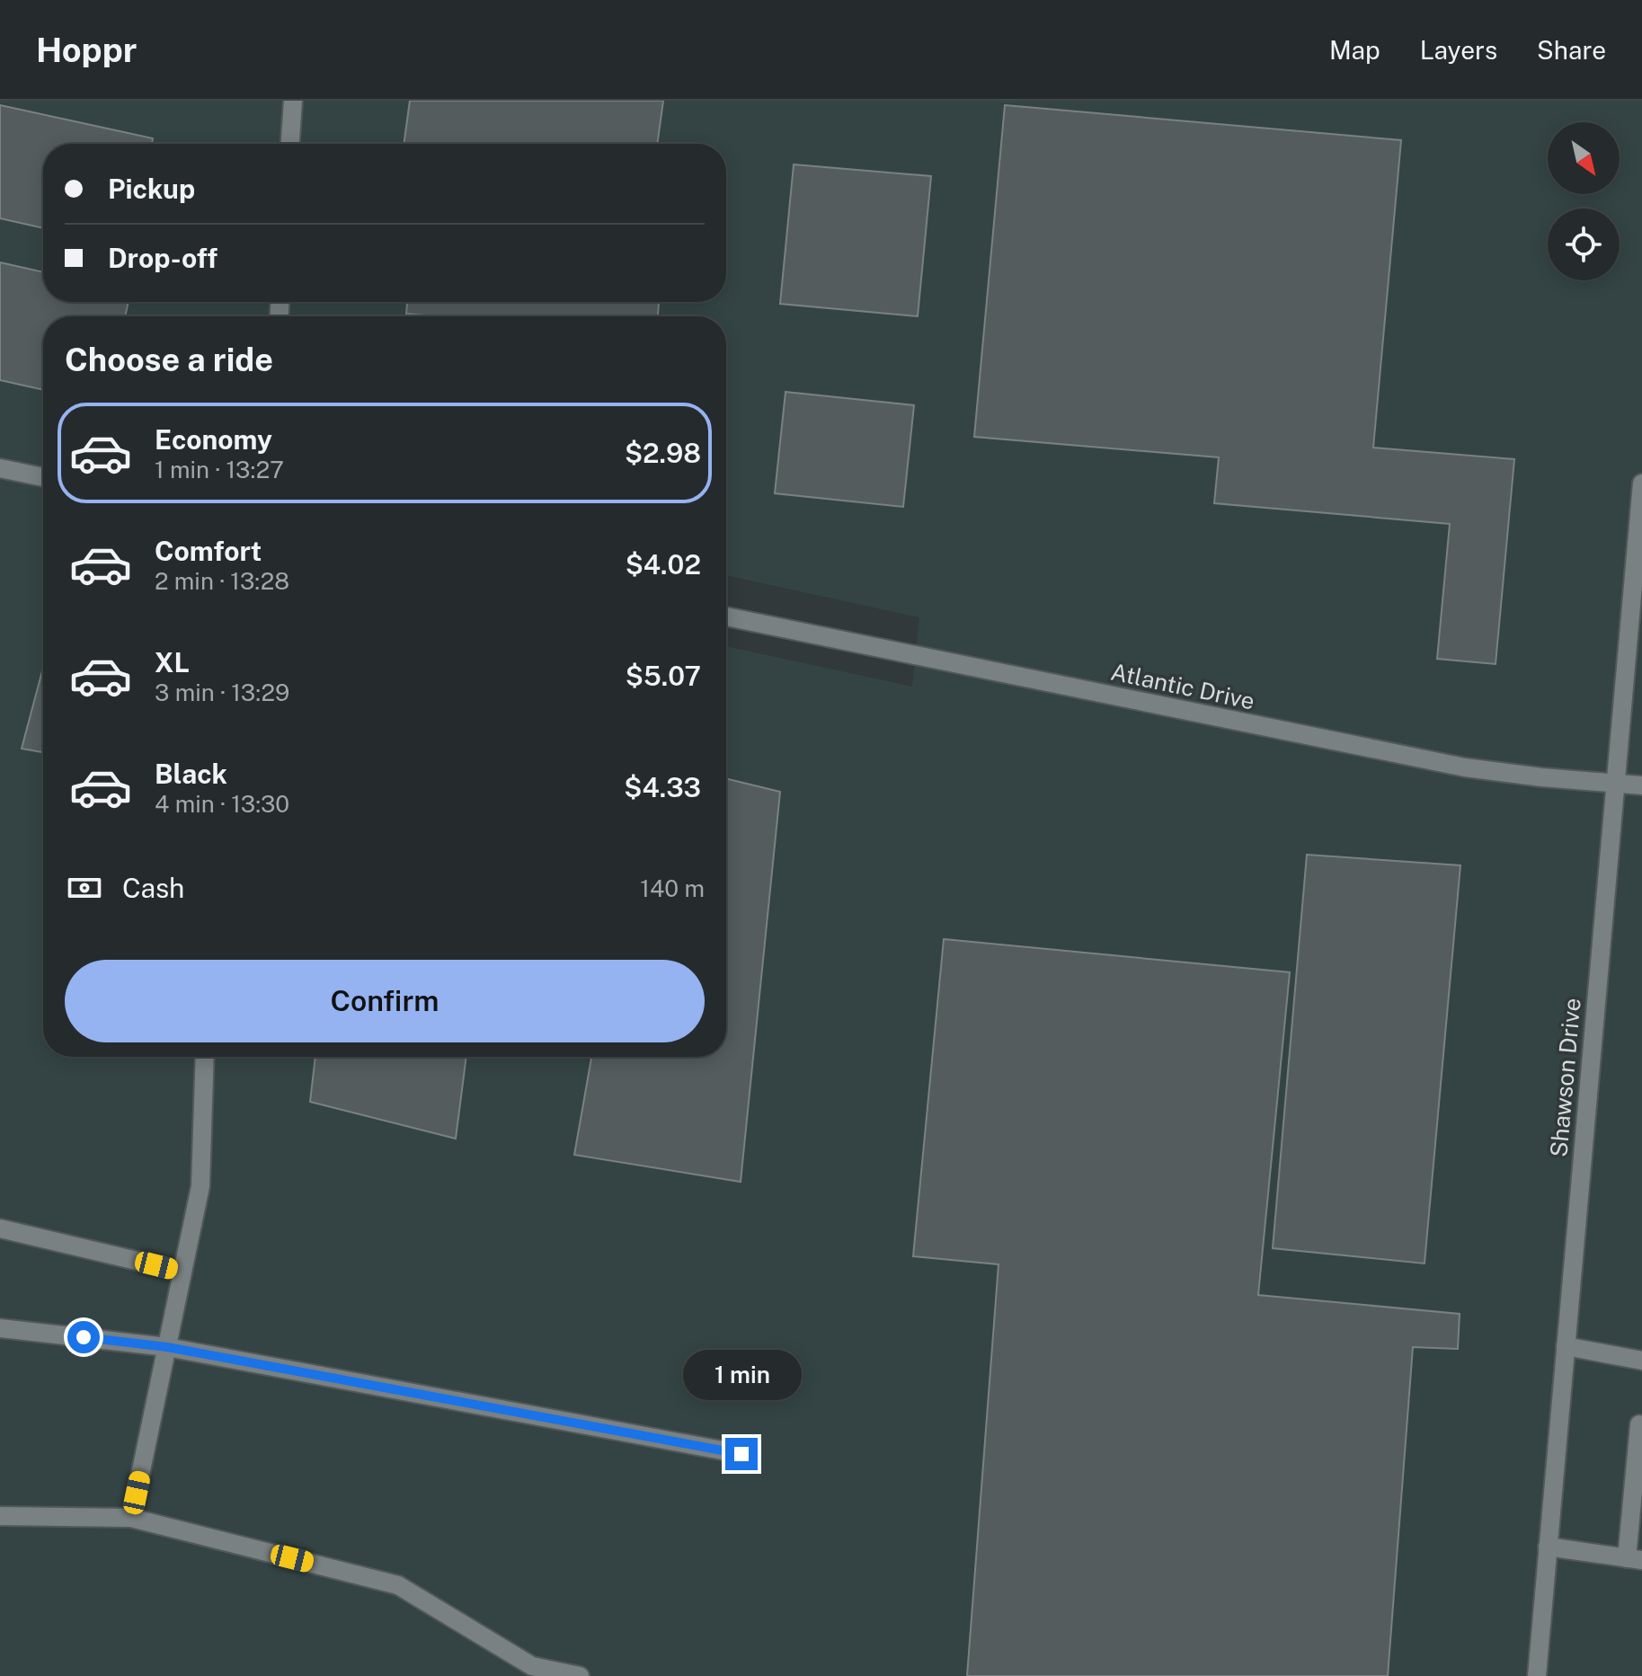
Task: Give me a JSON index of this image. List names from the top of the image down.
{
  "streets": {
    "street": ["Atlantic Drive", "Shawson Drive"]
  },
  "crossings": [
    ["Atlantic Drive", "Shawson Drive"]
  ],
  "north": "bottom right",
  "page": {
    "header": "Hoppr",
    "nav": ["Map", "Layers", "Share"],
    "banner": ["Pickup", "Drop-off"],
    "heading": "Choose a ride",
    "list": [
      {
        "name": "Economy",
        "note": "1 min · 13:27",
        "value": "$2.98"
      },
      {
        "name": "Comfort",
        "note": "2 min · 13:28",
        "value": "$4.02"
      },
      {
        "name": "XL",
        "note": "3 min · 13:29",
        "value": "$5.07"
      },
      {
        "name": "Black",
        "note": "4 min · 13:30",
        "value": "$4.33"
      }
    ],
    "pay": ["Cash", "140 m"],
    "buttons": "Confirm",
    "bubble": "1 min"
  }
}
